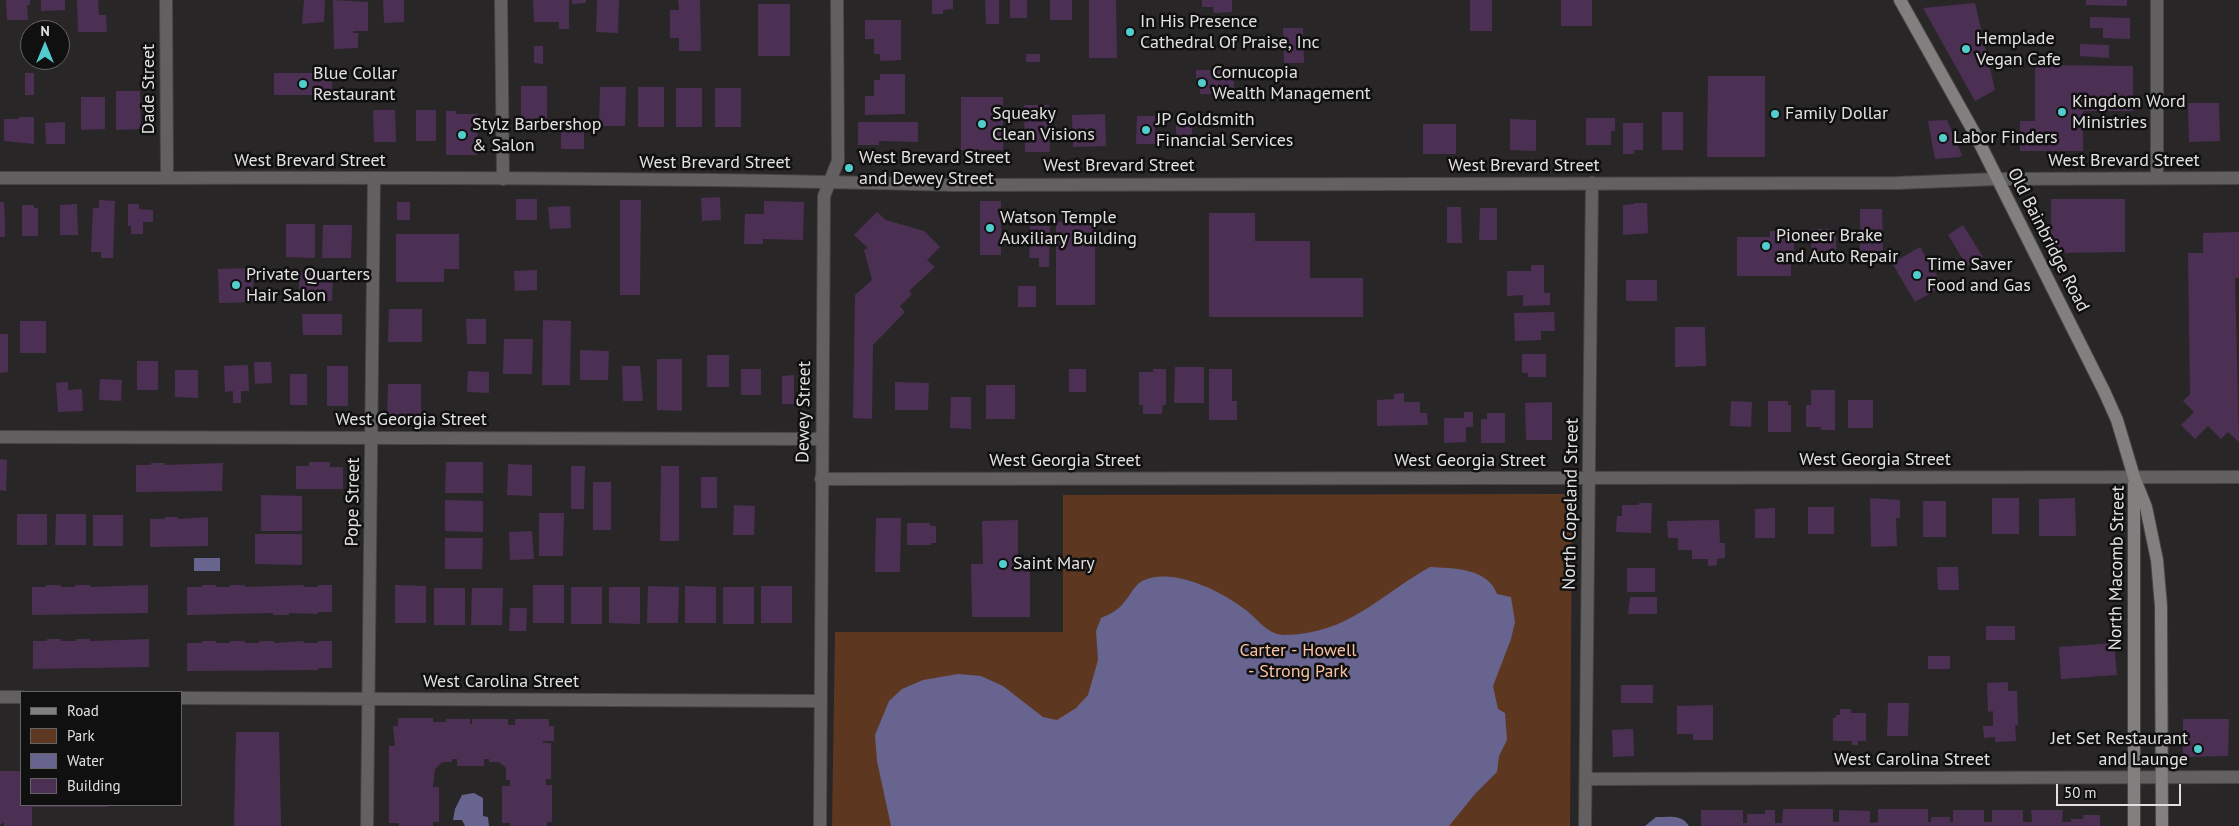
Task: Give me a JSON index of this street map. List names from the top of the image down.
{
  "streets": {
    "main road": ["Old Bainbridge Road", "North Macomb Street"],
    "street": [
      "Dade Street",
      "West Brevard Street",
      "Dewey Street",
      "West Georgia Street",
      "Pope Street",
      "North Copeland Street",
      "West Carolina Street"
    ]
  },
  "crossings": [
    ["Dade Street", "West Brevard Street"],
    ["West Brevard Street", "Old Bainbridge Road"],
    ["West Brevard Street", "Dewey Street"],
    ["West Brevard Street", "Pope Street"],
    ["West Brevard Street", "North Copeland Street"],
    ["Old Bainbridge Road", "West Georgia Street"],
    ["Old Bainbridge Road", "North Macomb Street"],
    ["Dewey Street", "West Georgia Street"],
    ["Dewey Street", "West Carolina Street"],
    ["West Georgia Street", "Pope Street"],
    ["West Georgia Street", "North Copeland Street"],
    ["West Georgia Street", "North Macomb Street"],
    ["Pope Street", "West Carolina Street"],
    ["North Copeland Street", "West Carolina Street"],
    ["North Macomb Street", "West Carolina Street"]
  ],
  "parks": ["Carter - Howell - Strong Park"],
  "places": [
    "In His Presence Cathedral Of Praise, Inc",
    "Hemplade Vegan Cafe",
    "Cornucopia Wealth Management",
    "Blue Collar Restaurant",
    "Kingdom Word Ministries",
    "Family Dollar",
    "Squeaky Clean Visions",
    "JP Goldsmith Financial Services",
    "Stylz Barbershop & Salon",
    "Labor Finders",
    "West Brevard Street and Dewey Street",
    "Watson Temple Auxiliary Building",
    "Pioneer Brake and Auto Repair",
    "Time Saver Food and Gas",
    "Private Quarters Hair Salon",
    "Saint Mary",
    "Jet Set Restaurant and Launge"
  ],
  "legend": [
    "Road",
    "Park",
    "Water",
    "Building"
  ],
  "scale_bar": "50 m",
  "north": "top"
}
